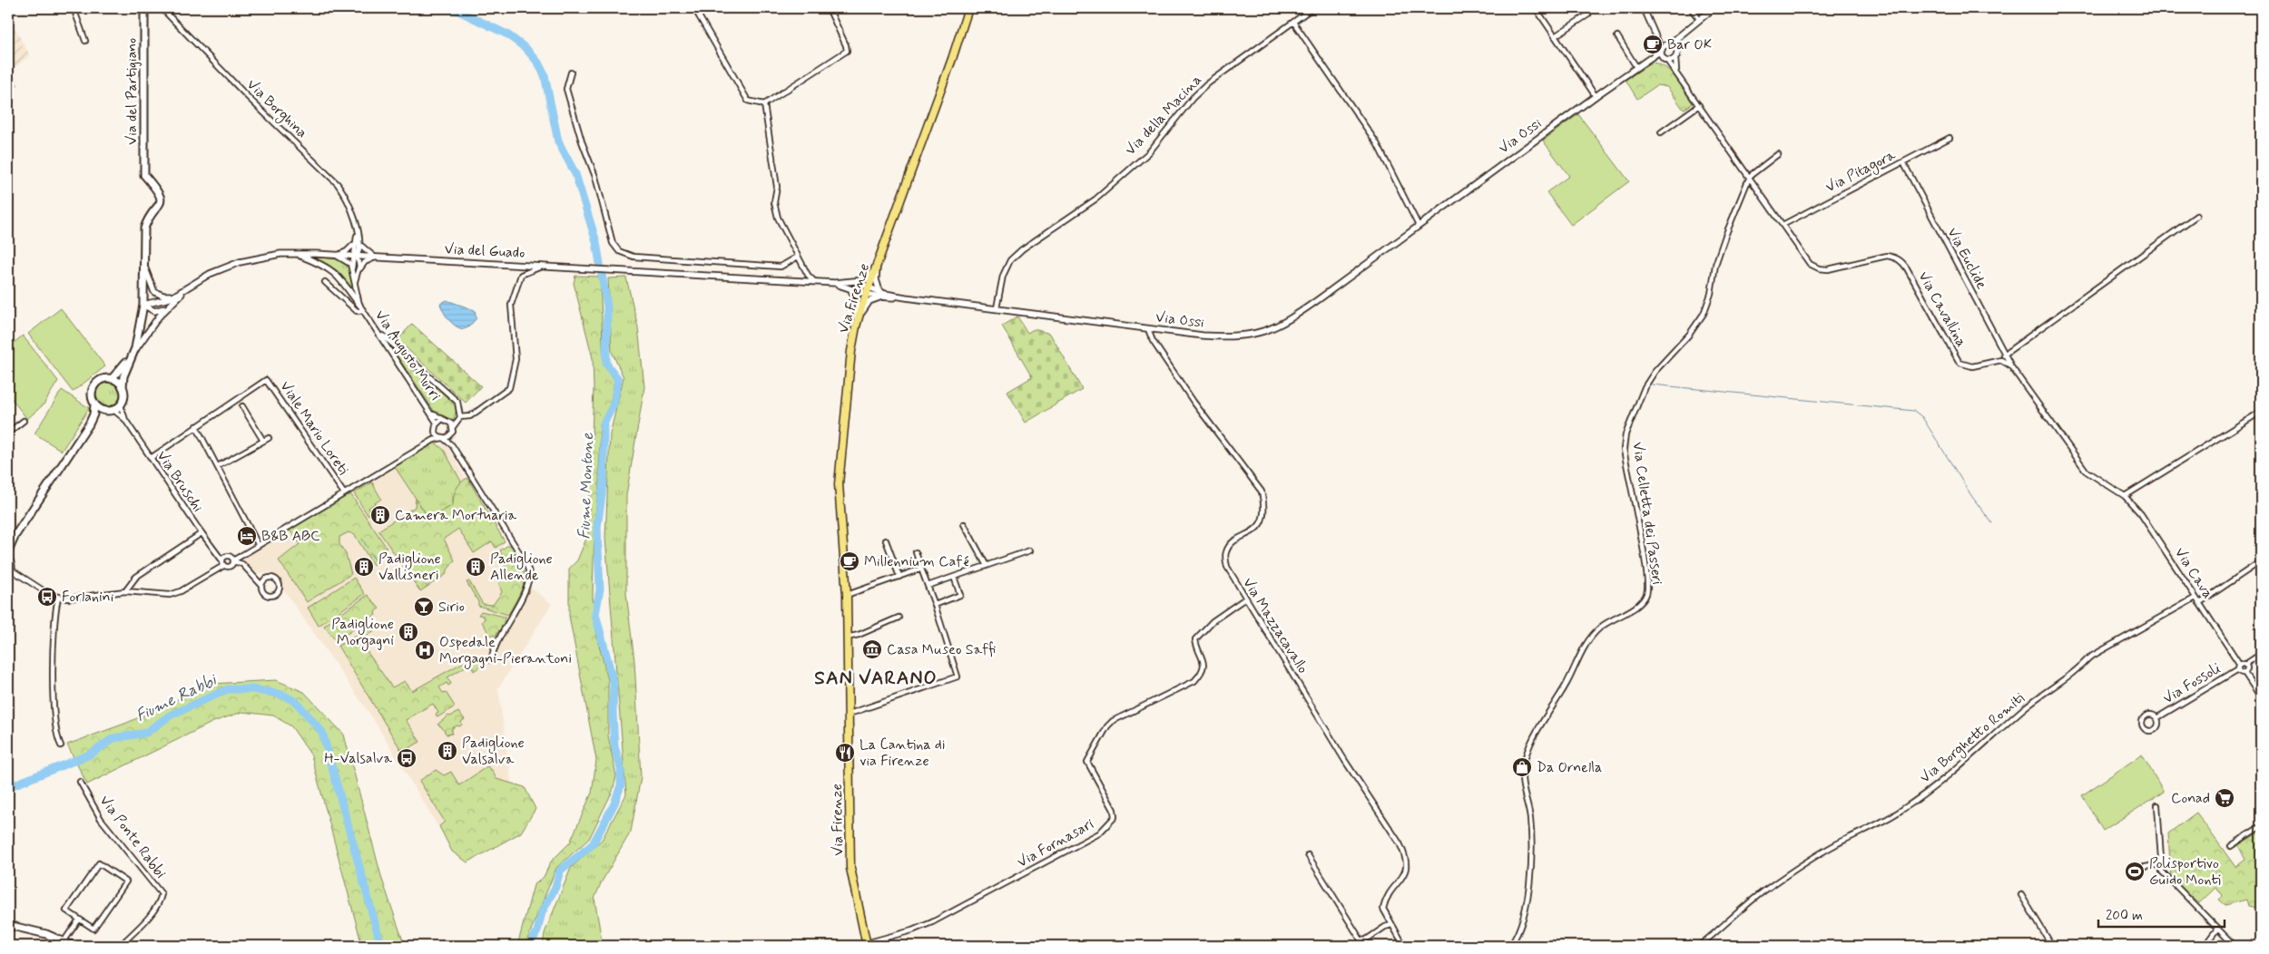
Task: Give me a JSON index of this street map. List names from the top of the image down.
{
  "streets": {
    "main road": ["Via del Partigiano", "Via Firenze"],
    "street": [
      "Via Borghina",
      "Via della Macina",
      "Via Ossi",
      "Via Pitagora",
      "Via del Guado",
      "Via Euclide",
      "Via Cavallina",
      "Via Augusto Murri",
      "Viale Mario Loreti",
      "Via Bruschi",
      "Via Celletta dei Passeri",
      "Via Cava",
      "Via Mazzacavallo",
      "Via Fossoli",
      "Via Borghetto Romiti",
      "Via Ponte Rabbi",
      "Via Fornasari"
    ]
  },
  "crossings": [
    ["Via del Partigiano", "Via Borghina"],
    ["Via Borghina", "Via del Guado"],
    ["Via Borghina", "Via Augusto Murri"],
    ["Via della Macina", "Via Ossi"],
    ["Via Ossi", "Via del Guado"],
    ["Via Ossi", "Via Firenze"],
    ["Via Ossi", "Via Mazzacavallo"],
    ["Via Pitagora", "Via Euclide"],
    ["Via Pitagora", "Via Cavallina"],
    ["Via del Guado", "Via Firenze"],
    ["Via del Guado", "Via Augusto Murri"],
    ["Via Euclide", "Via Cavallina"],
    ["Via Firenze", "Via Fornasari"],
    ["Via Cavallina", "Via Celletta dei Passeri"],
    ["Viale Mario Loreti", "Via Bruschi"],
    ["Via Cava", "Via Fossoli"],
    ["Via Cava", "Via Borghetto Romiti"],
    ["Via Mazzacavallo", "Via Fornasari"]
  ],
  "districts": ["SAN VARANO"],
  "water": ["Fiume Montone", "Fiume Rabbi"],
  "places": {
    "cafe": ["Bar OK", "Millennium Café"],
    "building": [
      "Camera Mortuaria",
      "Padiglione Vallisneri",
      "Padiglione Allende",
      "Padiglione Morgagni",
      "Padiglione Valsalva"
    ],
    "hotel": ["B&B ABC"],
    "bus stop": ["Forlanini", "H-Valsalva"],
    "bar": ["Sirio"],
    "museum": ["Casa Museo Saffi"],
    "hospital": ["Ospedale Morgagni-Pierantoni"],
    "restaurant": ["La Cantina di via Firenze"],
    "shop": ["Da Ornella"],
    "supermarket": ["Conad"],
    "sports": ["Polisportivo Guido Monti"]
  },
  "scale_bar": "200 m"
}
